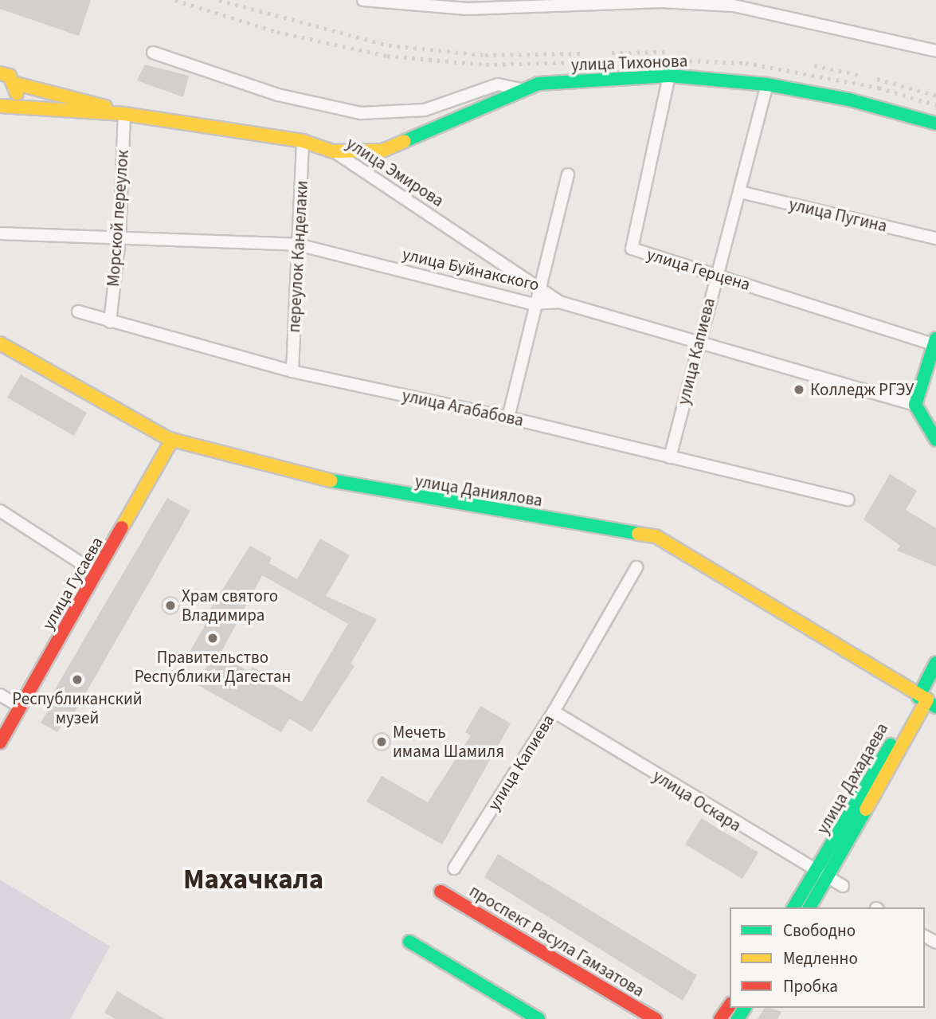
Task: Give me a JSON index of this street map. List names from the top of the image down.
{
  "streets": {
    "main road": [
      "улица Тихонова",
      "улица Эмирова",
      "улица Даниялова",
      "улица Гусаева",
      "улица Дахадаева",
      "проспект Расула Гамзатова"
    ],
    "street": [
      "улица Пугина",
      "Морской переулок",
      "переулок Канделаки",
      "улица Буйнакского",
      "улица Герцена",
      "улица Капиева",
      "улица Агабабова",
      "улица Оскара"
    ]
  },
  "crossings": [
    ["улица Тихонова", "улица Эмирова"],
    ["улица Тихонова", "улица Герцена"],
    ["улица Тихонова", "улица Капиева"],
    ["улица Эмирова", "Морской переулок"],
    ["улица Эмирова", "переулок Канделаки"],
    ["улица Эмирова", "улица Буйнакского"],
    ["улица Пугина", "улица Капиева"],
    ["Морской переулок", "улица Буйнакского"],
    ["Морской переулок", "улица Агабабова"],
    ["переулок Канделаки", "улица Буйнакского"],
    ["переулок Канделаки", "улица Агабабова"],
    ["улица Буйнакского", "улица Капиева"],
    ["улица Герцена", "улица Капиева"],
    ["улица Капиева", "улица Агабабова"],
    ["улица Капиева", "улица Оскара"],
    ["улица Даниялова", "улица Гусаева"],
    ["улица Даниялова", "улица Дахадаева"],
    ["улица Дахадаева", "улица Оскара"]
  ],
  "districts": ["Махачкала"],
  "places": [
    "Колледж РГЭУ",
    "Храм святого Владимира",
    "Правительство Республики Дагестан",
    "Республиканский музей",
    "Мечеть имама Шамиля"
  ],
  "legend": ["Свободно", "Медленно", "Пробка"]
}
